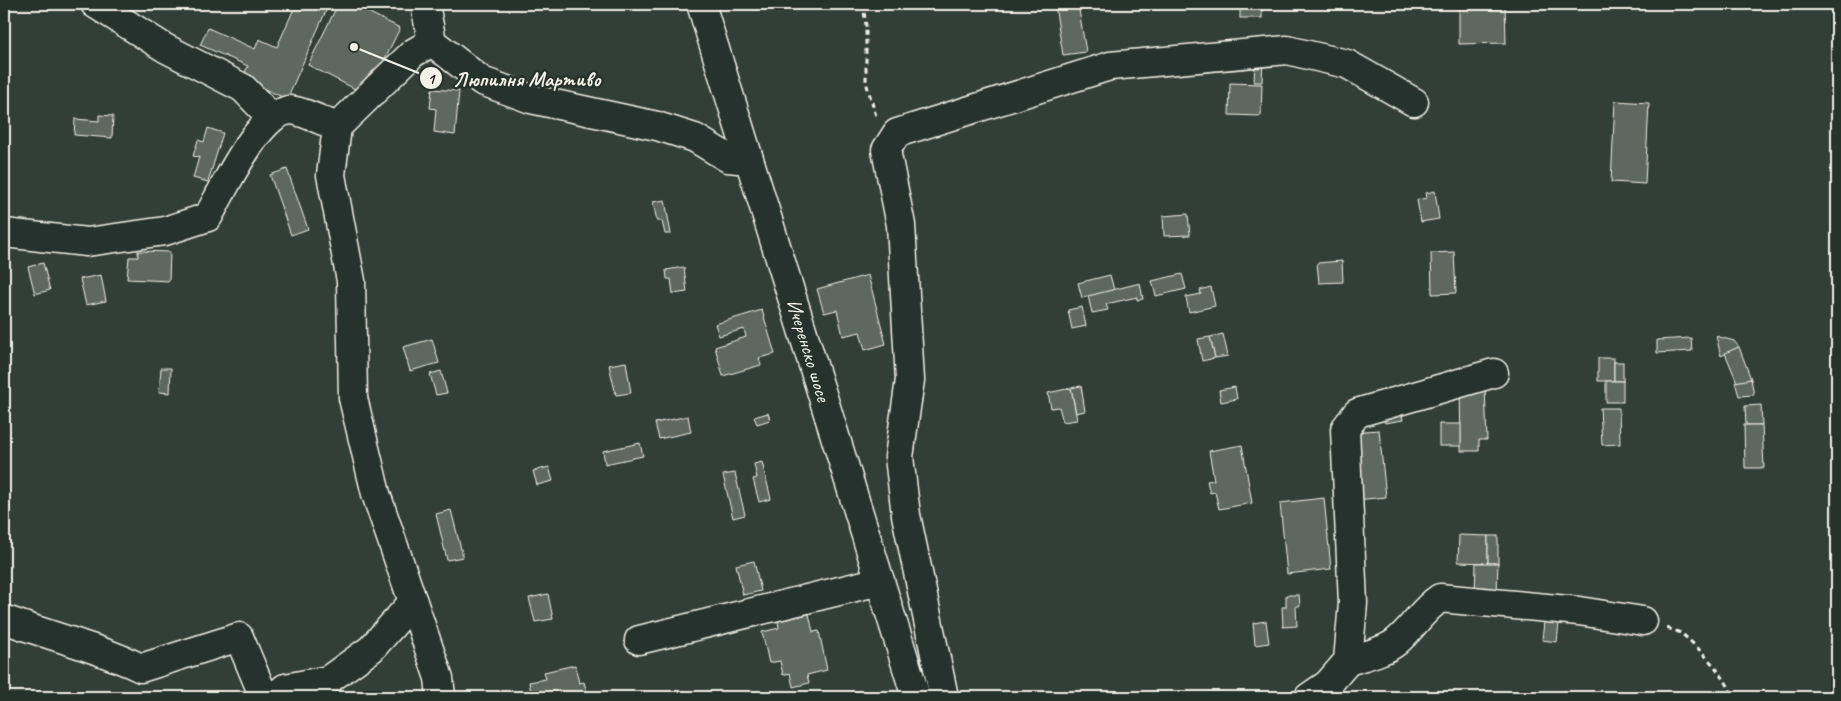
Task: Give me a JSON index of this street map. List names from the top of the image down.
{
  "streets": {
    "street": ["Ичеренско шосе"]
  },
  "places": ["Люпилня Мартиво"]
}
